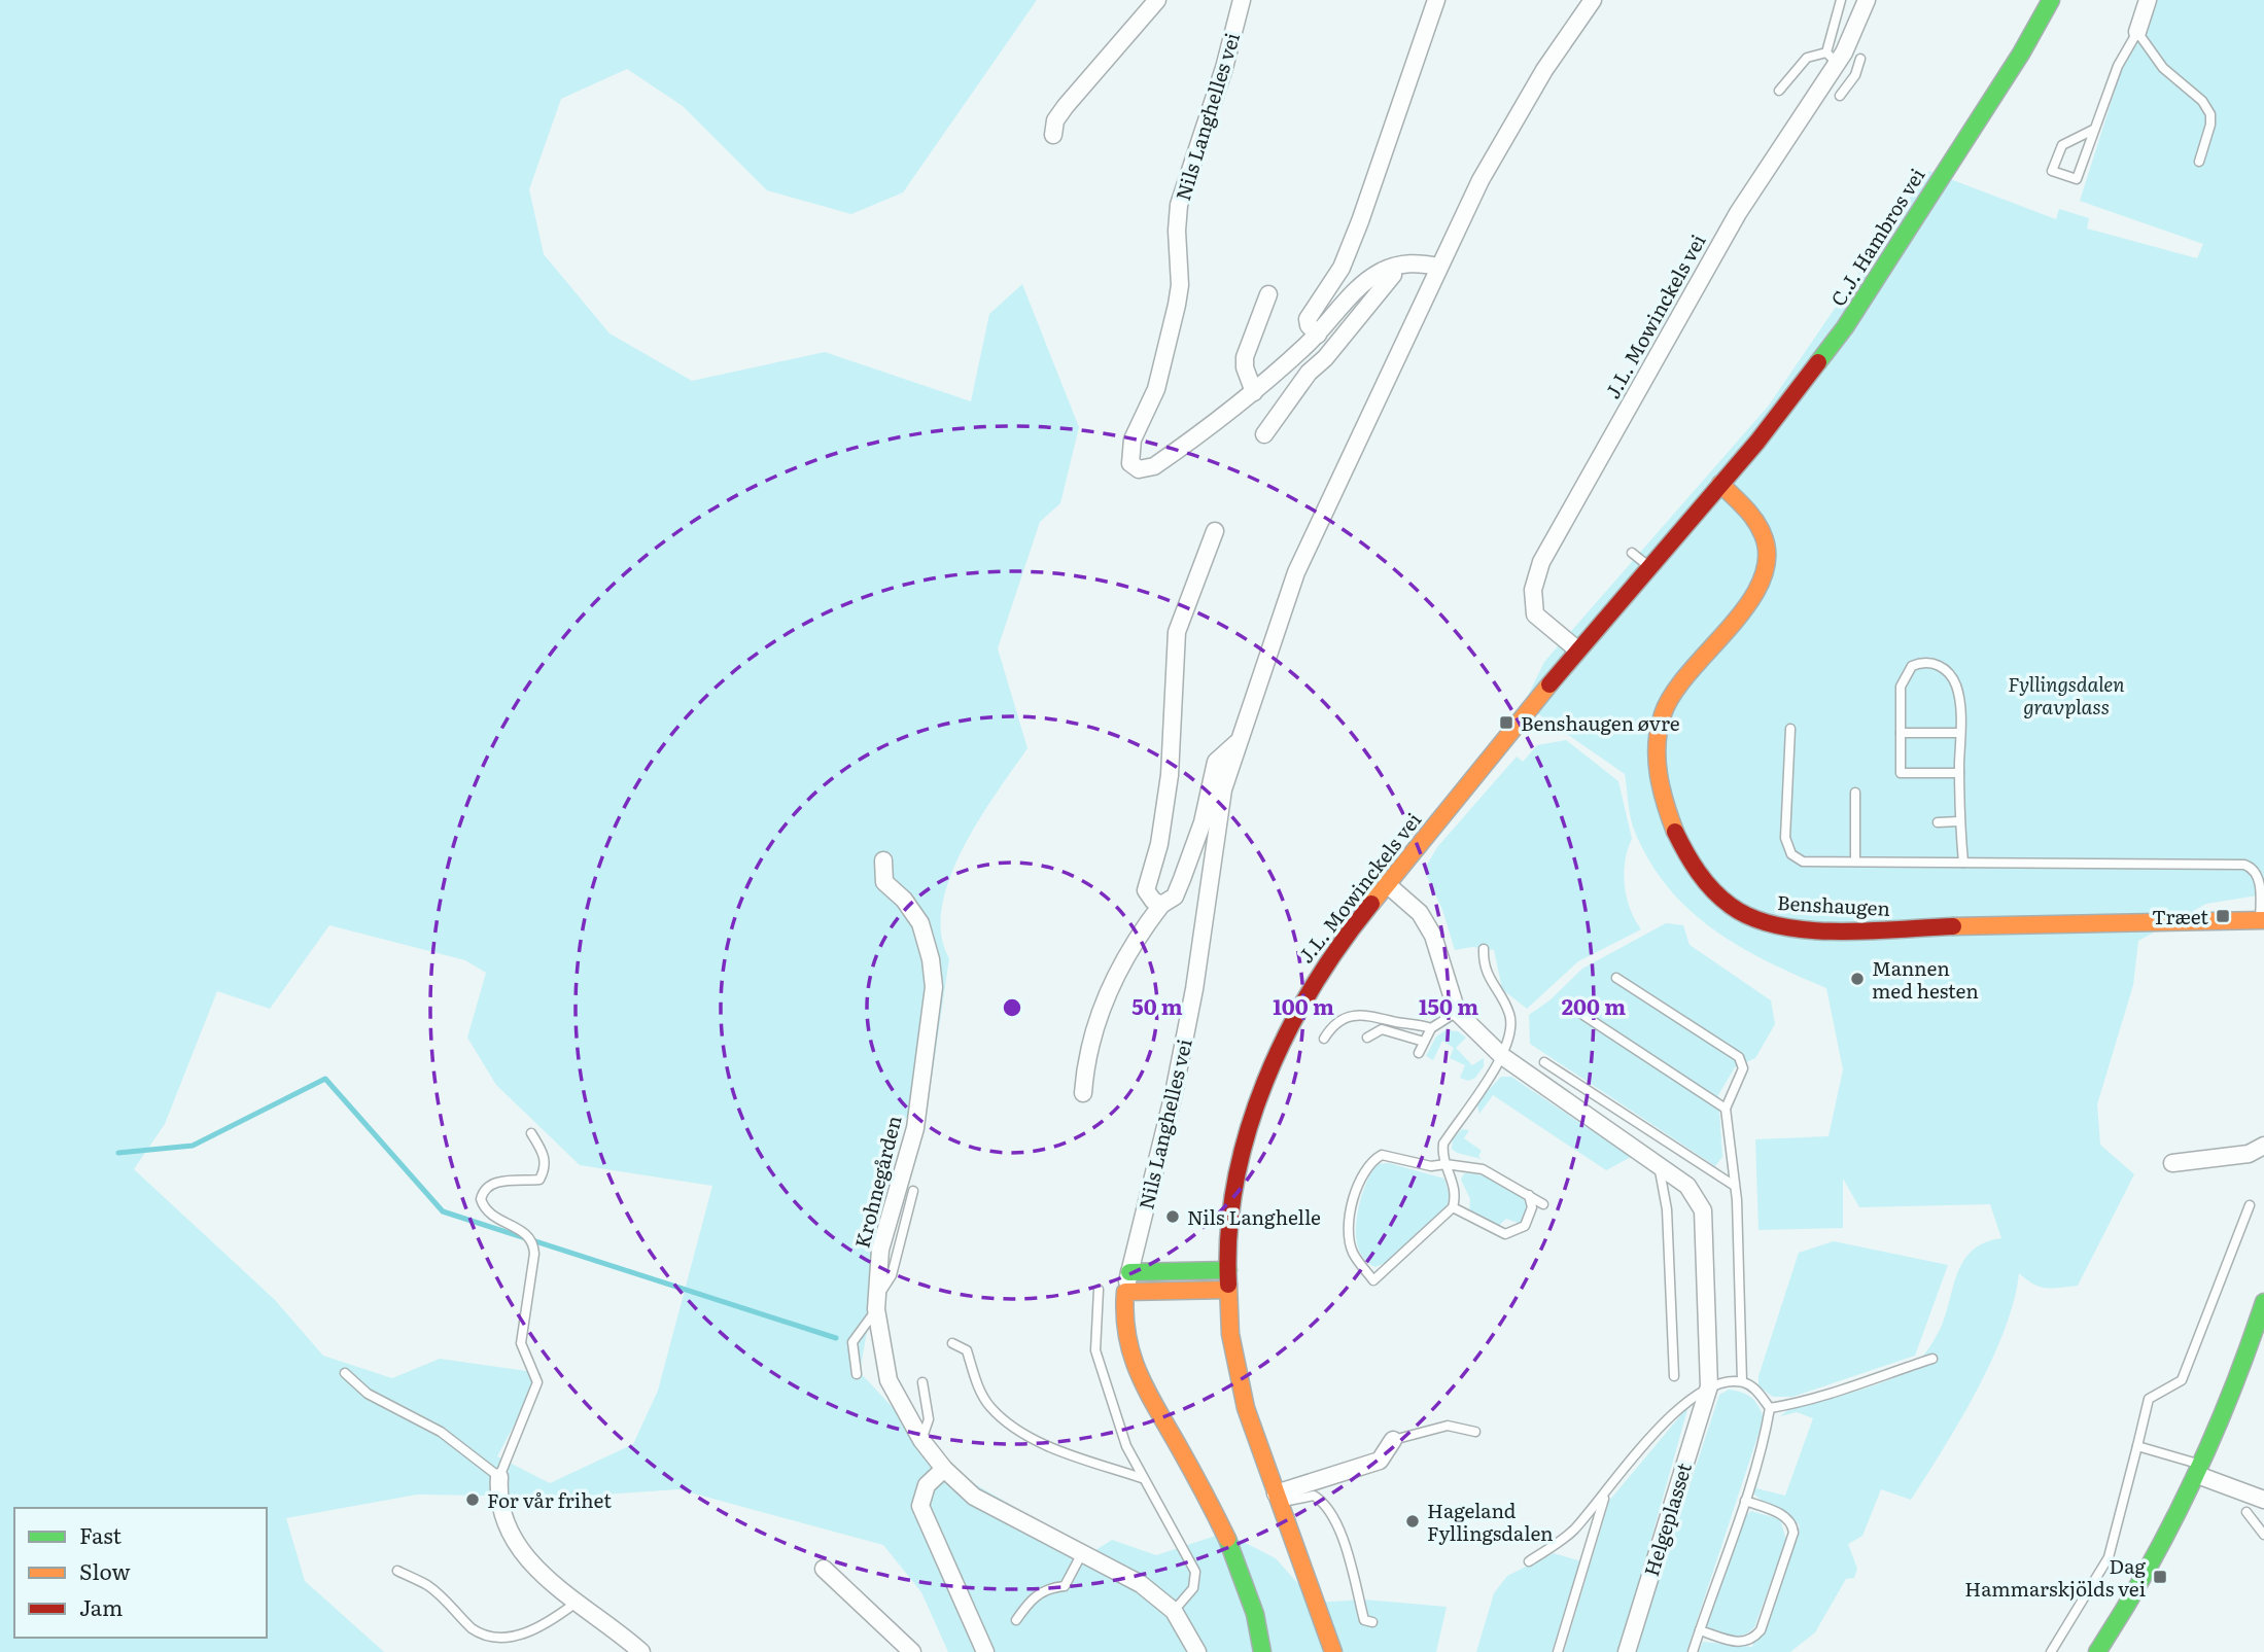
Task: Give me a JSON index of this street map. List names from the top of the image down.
{
  "streets": {
    "main road": ["C.J. Hambros vei", "J.L. Mowinckels vei", "Benshaugen"],
    "street": ["Nils Langhelles vei", "Krohnegården", "Helgeplasset"]
  },
  "crossings": [
    ["C.J. Hambros vei", "J.L. Mowinckels vei"],
    ["C.J. Hambros vei", "Benshaugen"],
    ["J.L. Mowinckels vei", "Benshaugen"],
    ["J.L. Mowinckels vei", "Helgeplasset"]
  ],
  "parks": ["Fyllingsdalen gravplass"],
  "places": {
    "transit": ["Benshaugen øvre", "Træet", "Dag Hammarskjölds vei"],
    "other": [
      "Mannen med hesten",
      "Nils Langhelle",
      "For vår frihet",
      "Hageland Fyllingsdalen"
    ]
  },
  "legend": ["Fast", "Slow", "Jam"],
  "rings": [
    "50 m",
    "100 m",
    "150 m",
    "200 m"
  ]
}
